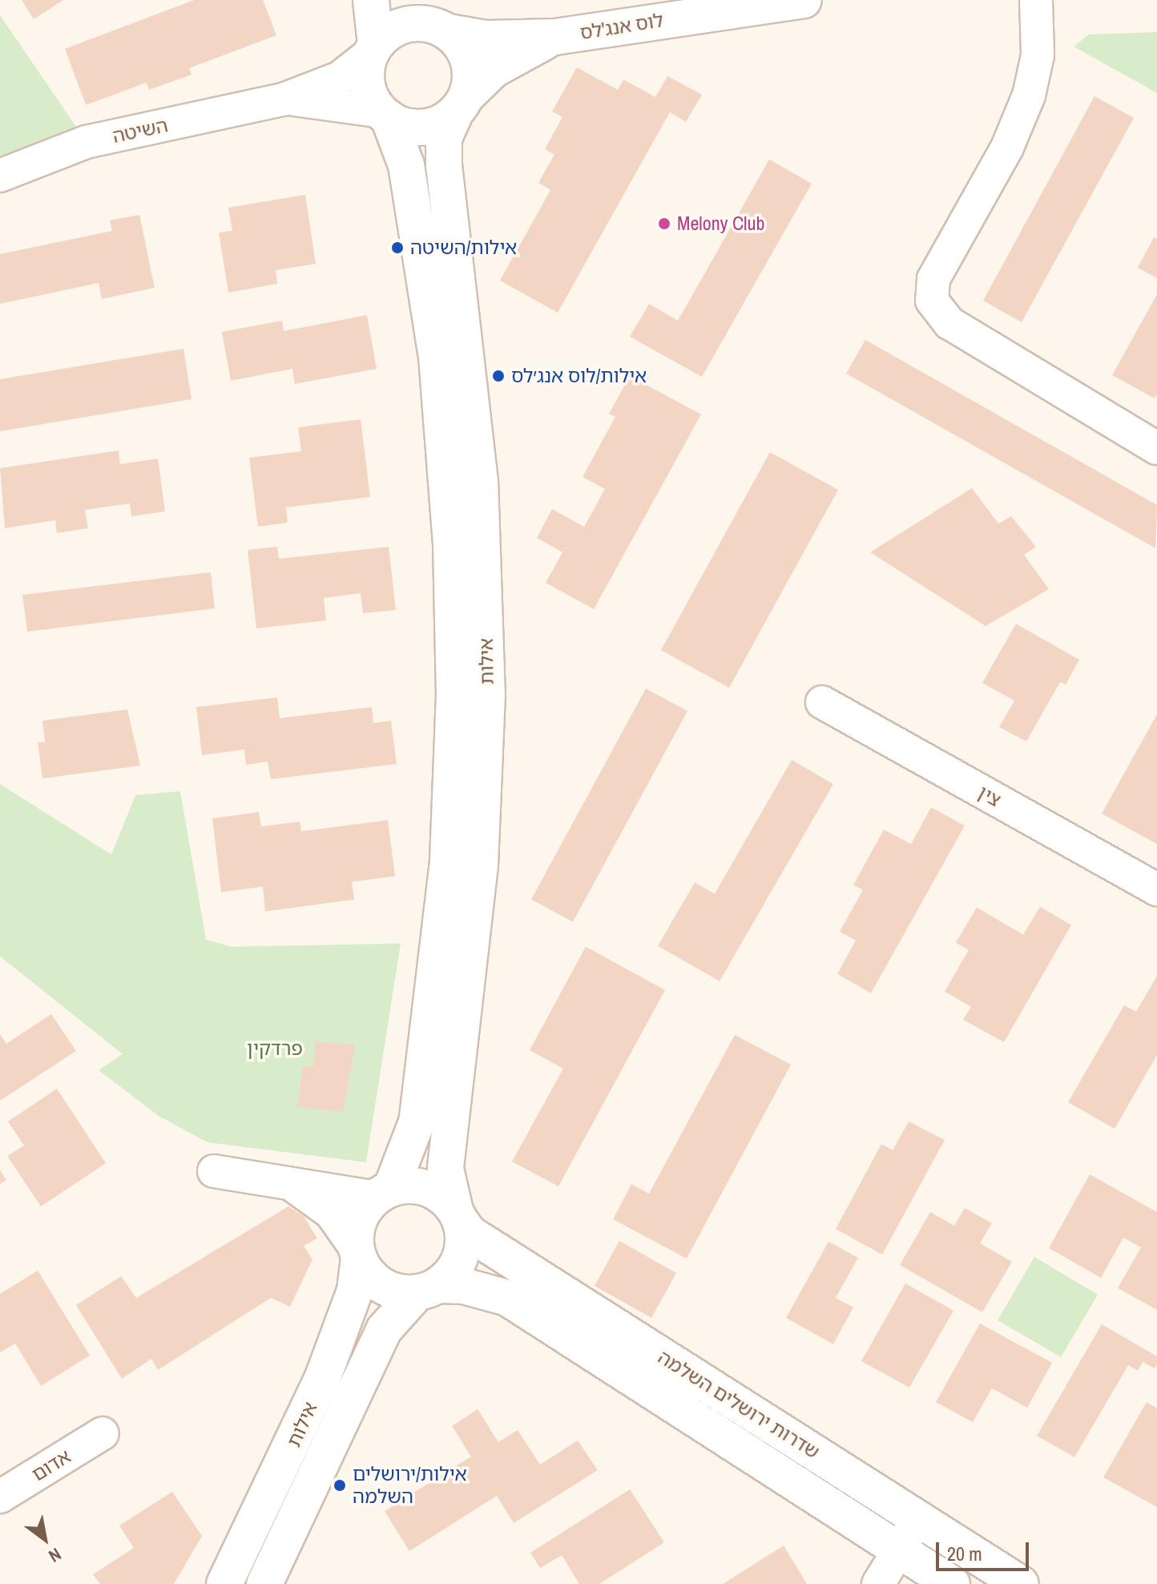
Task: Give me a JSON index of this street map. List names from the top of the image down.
{
  "streets": {
    "street": [
      "לוס אנג'לס",
      "השיטה",
      "אילות",
      "צין",
      "שדרות ירושלים השלמה",
      "אדום"
    ]
  },
  "crossings": [
    ["לוס אנג'לס", "השיטה"],
    ["לוס אנג'לס", "אילות"],
    ["השיטה", "אילות"],
    ["אילות", "שדרות ירושלים השלמה"]
  ],
  "parks": ["פרדקין"],
  "places": [
    "Melony Club",
    "אילות/השיטה",
    "אילות/לוס אנג׳לס",
    "אילות/ירושלים השלמה"
  ],
  "scale_bar": "20 m",
  "north": "bottom right"
}
